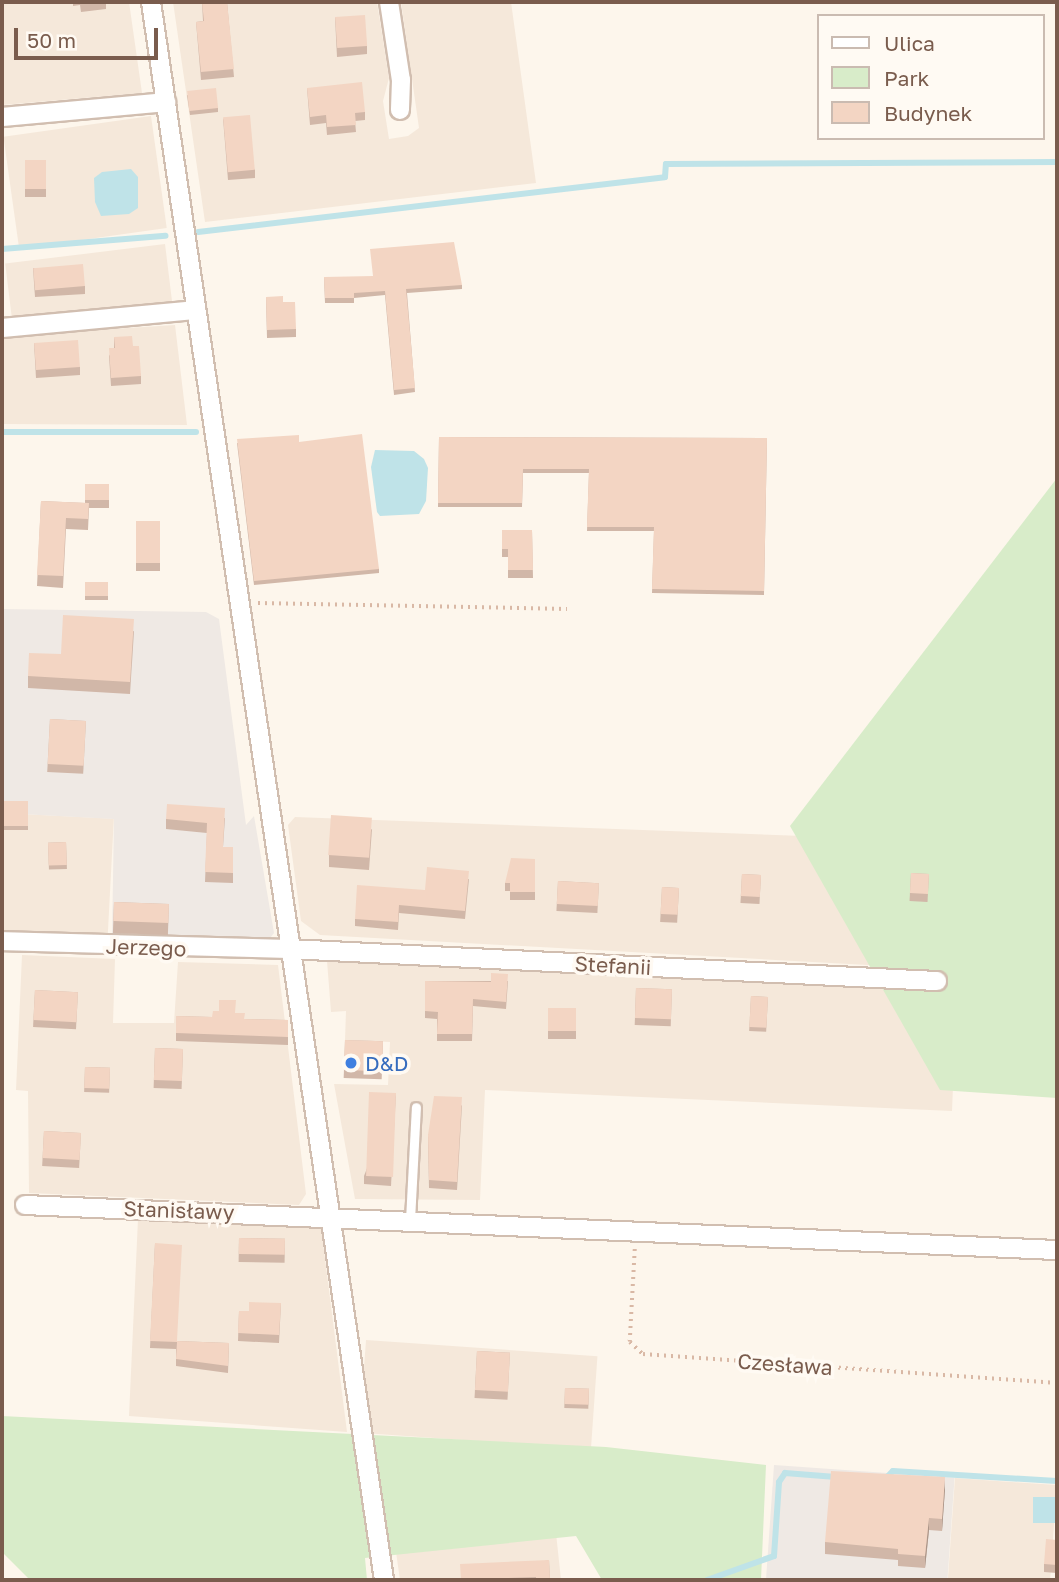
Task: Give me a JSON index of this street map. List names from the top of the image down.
{
  "streets": {
    "street": ["Jerzego", "Stefanii", "Stanisławy"],
    "path": ["Czesława"]
  },
  "crossings": [
    ["Jerzego", "Stefanii"]
  ],
  "places": ["D&D"],
  "legend": ["Ulica", "Park", "Budynek"],
  "scale_bar": "50 m"
}
